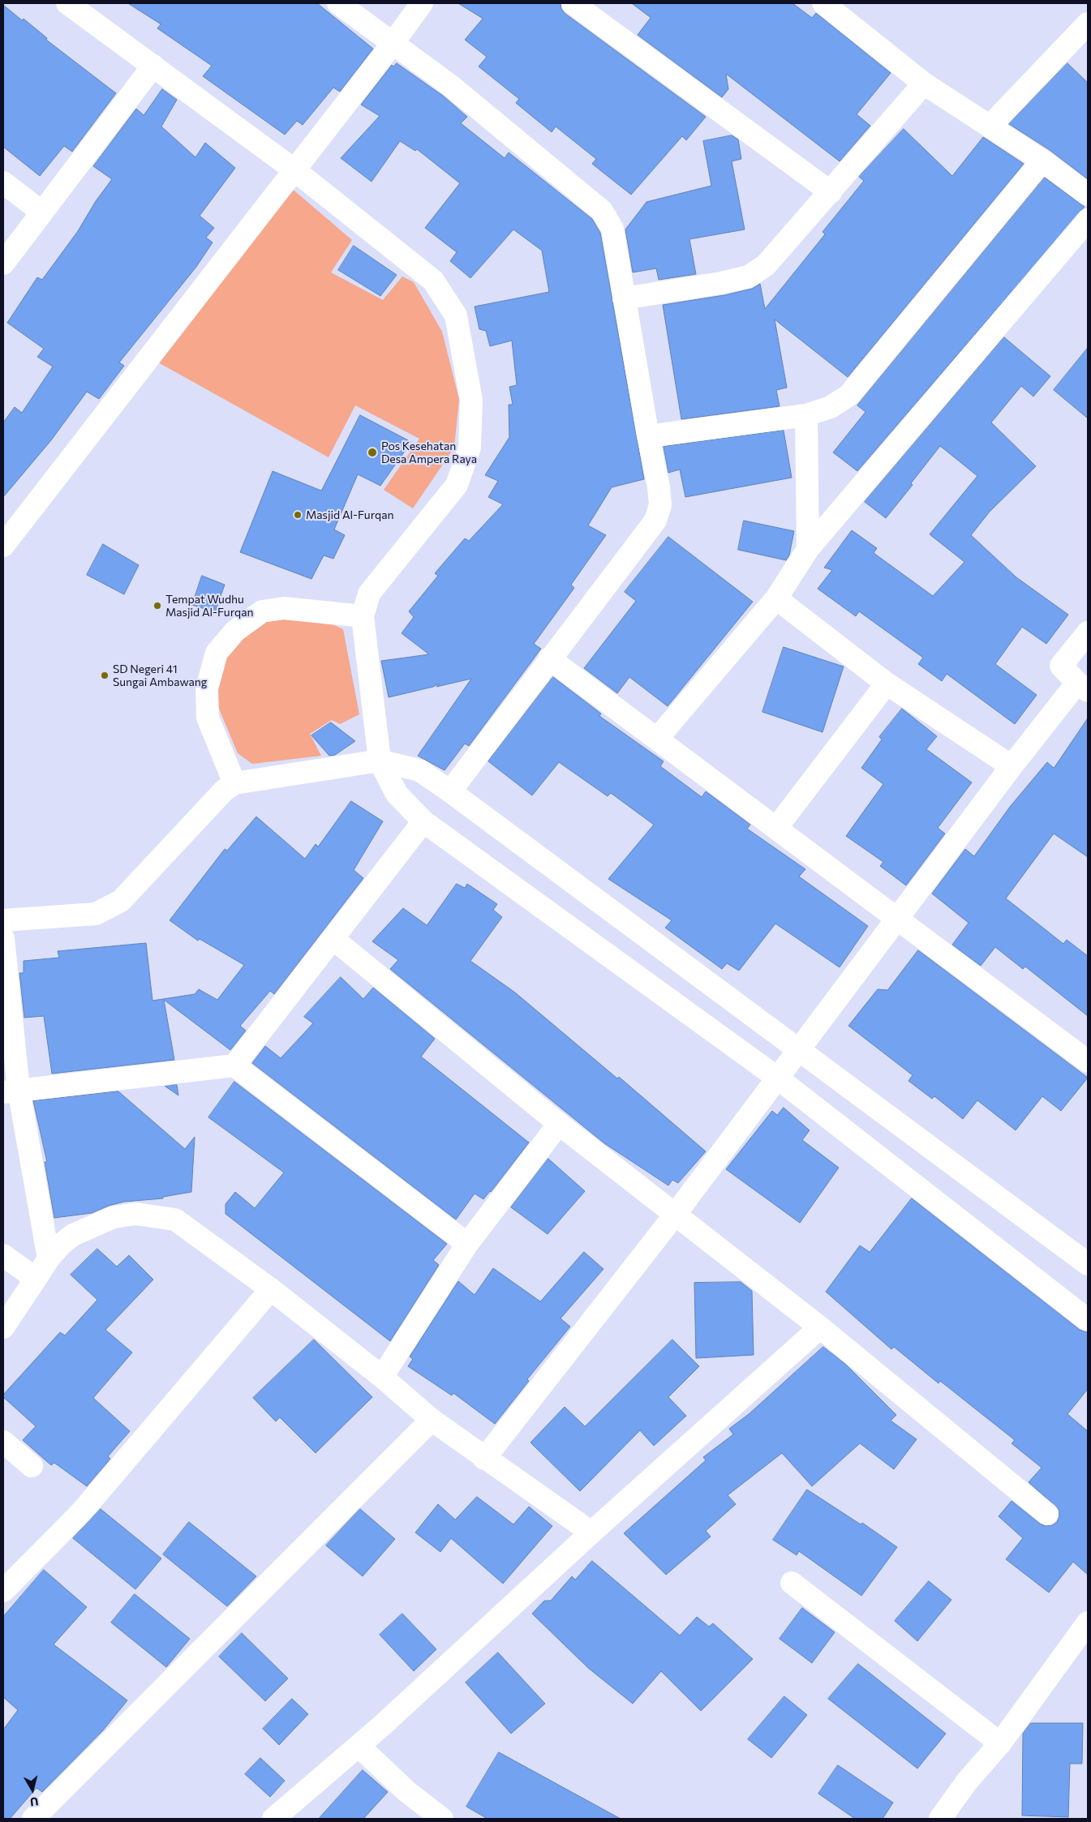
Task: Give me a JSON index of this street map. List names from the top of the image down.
{
  "places": [
    "Pos Kesehatan Desa Ampera Raya",
    "Masjid Al-Furqan",
    "Tempat Wudhu Masjid Al-Furqan",
    "SD Negeri 41 Sungai Ambawang"
  ],
  "north": "bottom"
}
